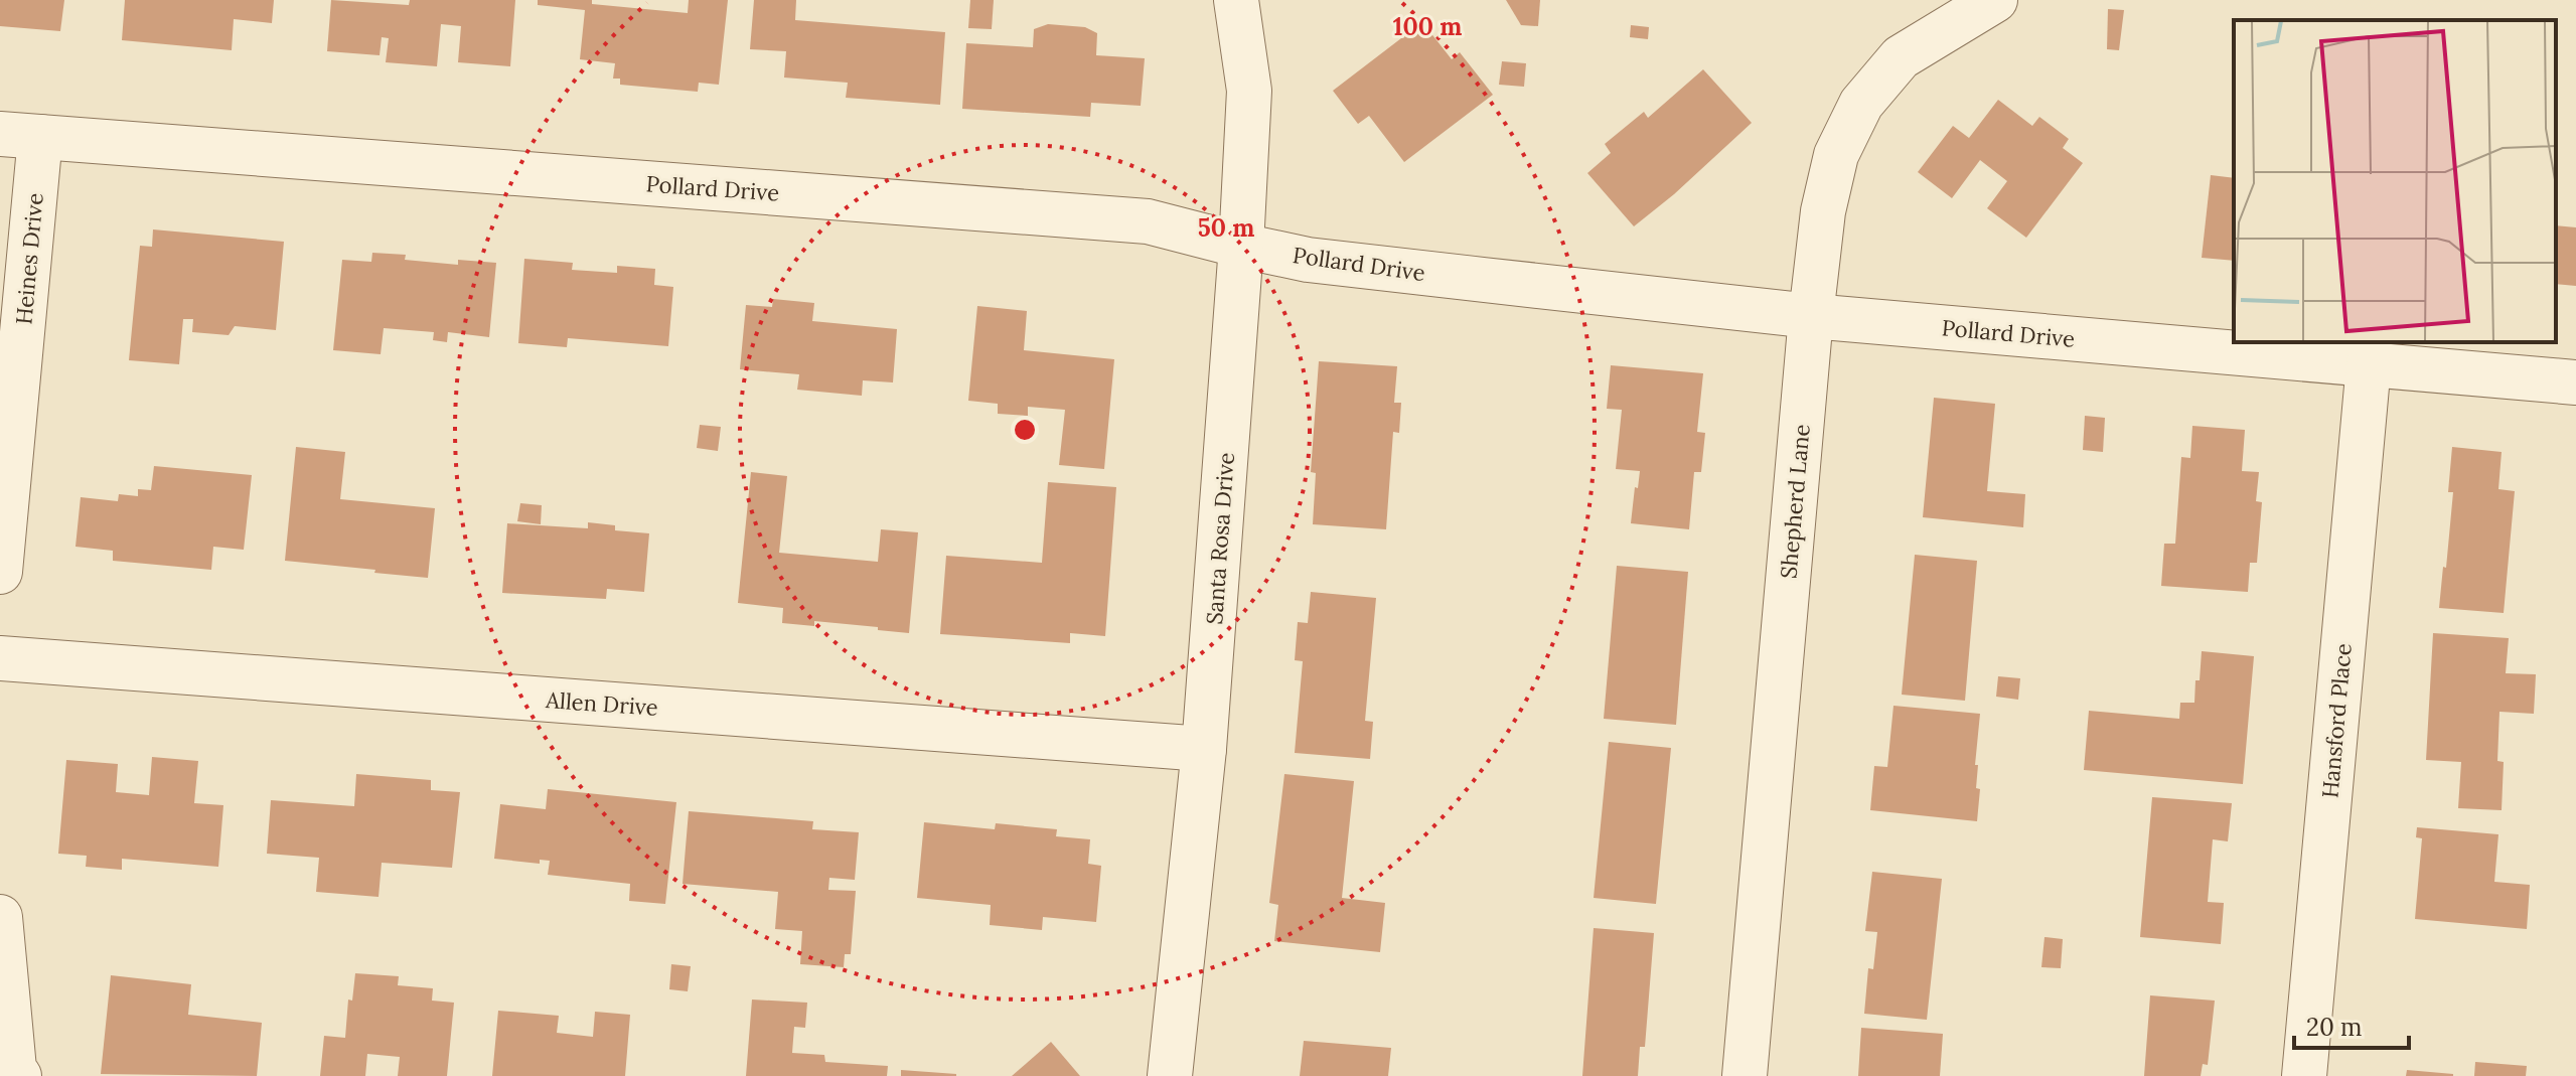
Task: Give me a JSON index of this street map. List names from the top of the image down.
{
  "streets": {
    "street": [
      "Pollard Drive",
      "Heines Drive",
      "Shepherd Lane",
      "Santa Rosa Drive",
      "Allen Drive",
      "Hansford Place"
    ]
  },
  "crossings": [
    ["Pollard Drive", "Heines Drive"],
    ["Pollard Drive", "Shepherd Lane"],
    ["Pollard Drive", "Santa Rosa Drive"],
    ["Pollard Drive", "Hansford Place"],
    ["Santa Rosa Drive", "Allen Drive"]
  ],
  "scale_bar": "20 m",
  "rings": ["100 m", "50 m"]
}
